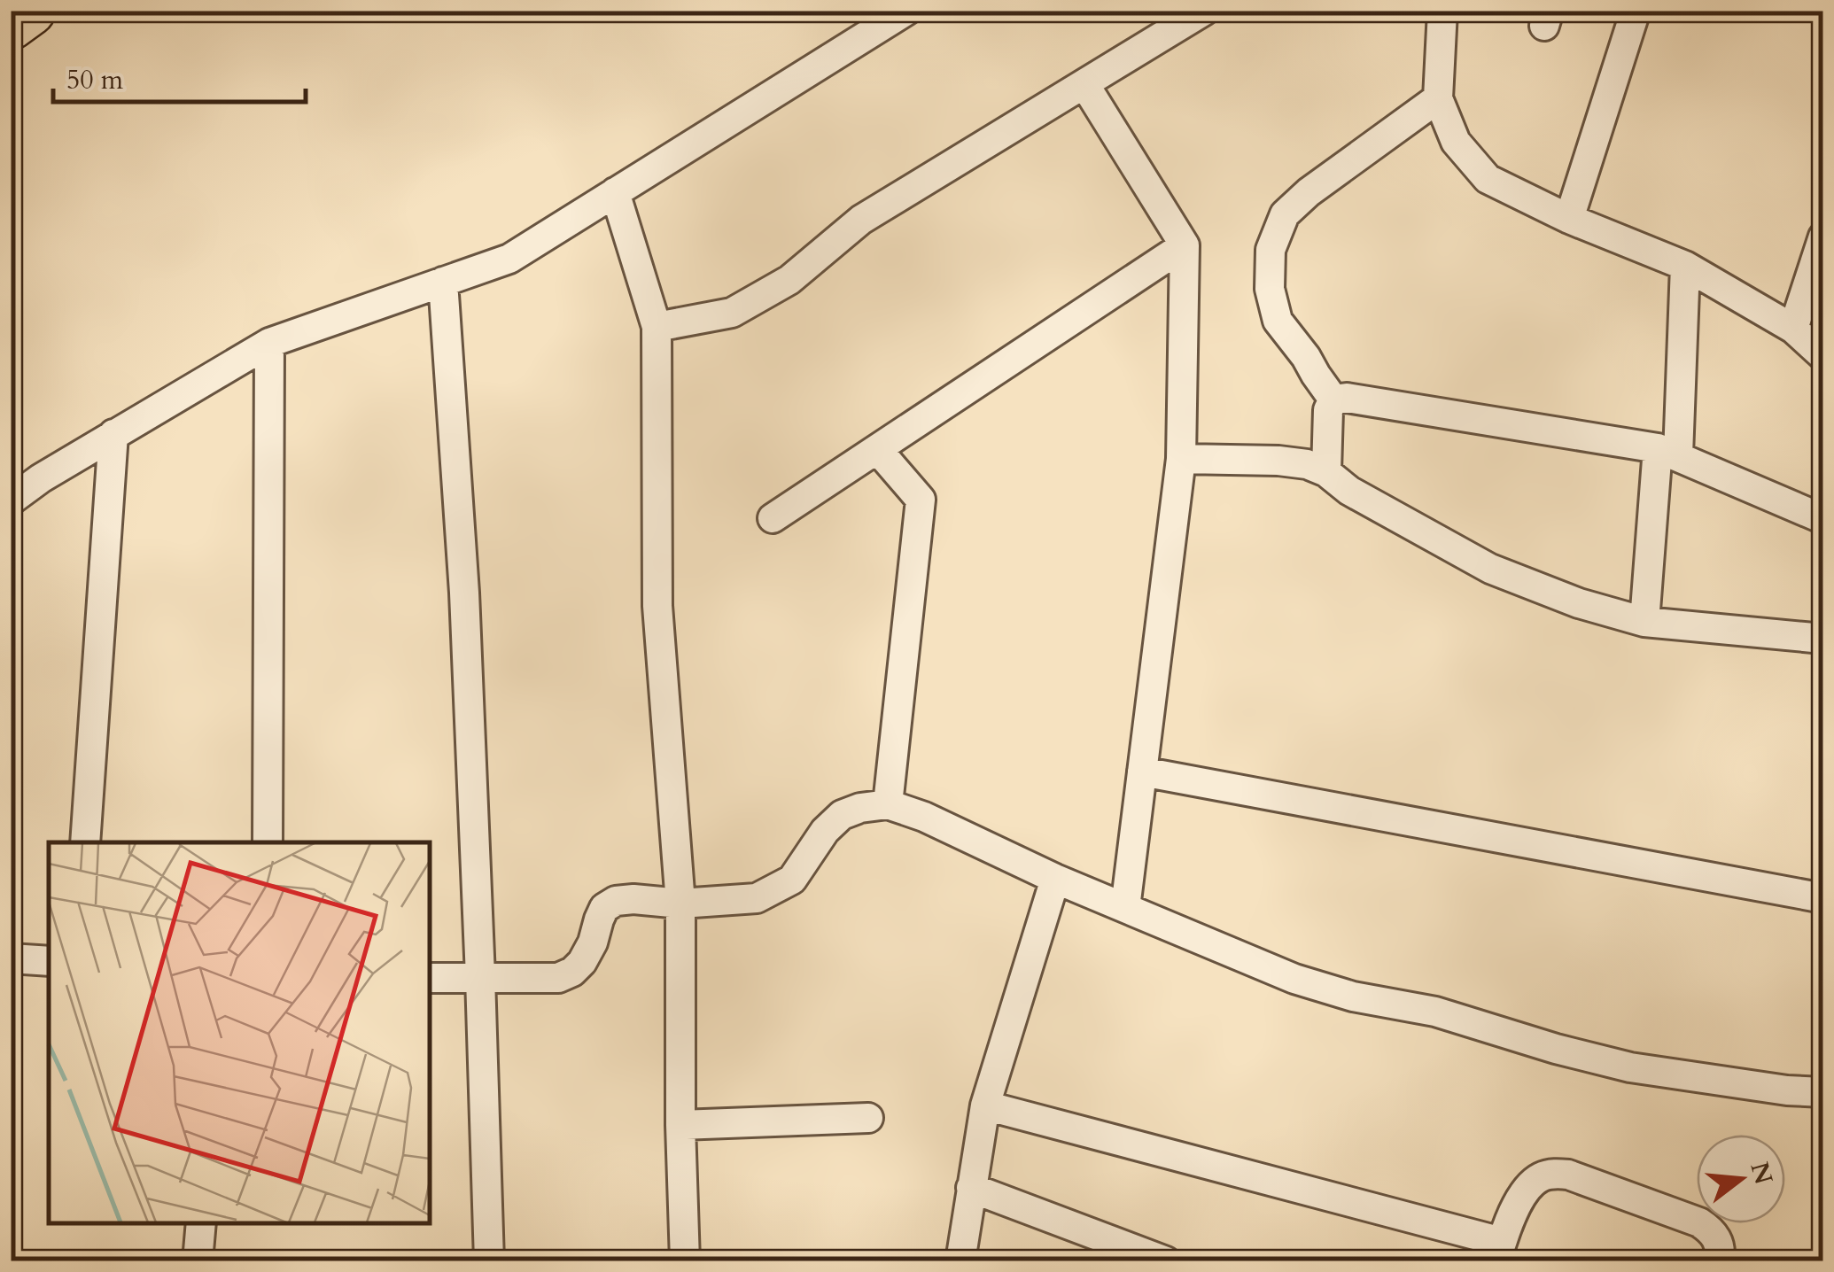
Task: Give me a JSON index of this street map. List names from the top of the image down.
{
  "scale_bar": "50 m",
  "north": "right"
}
